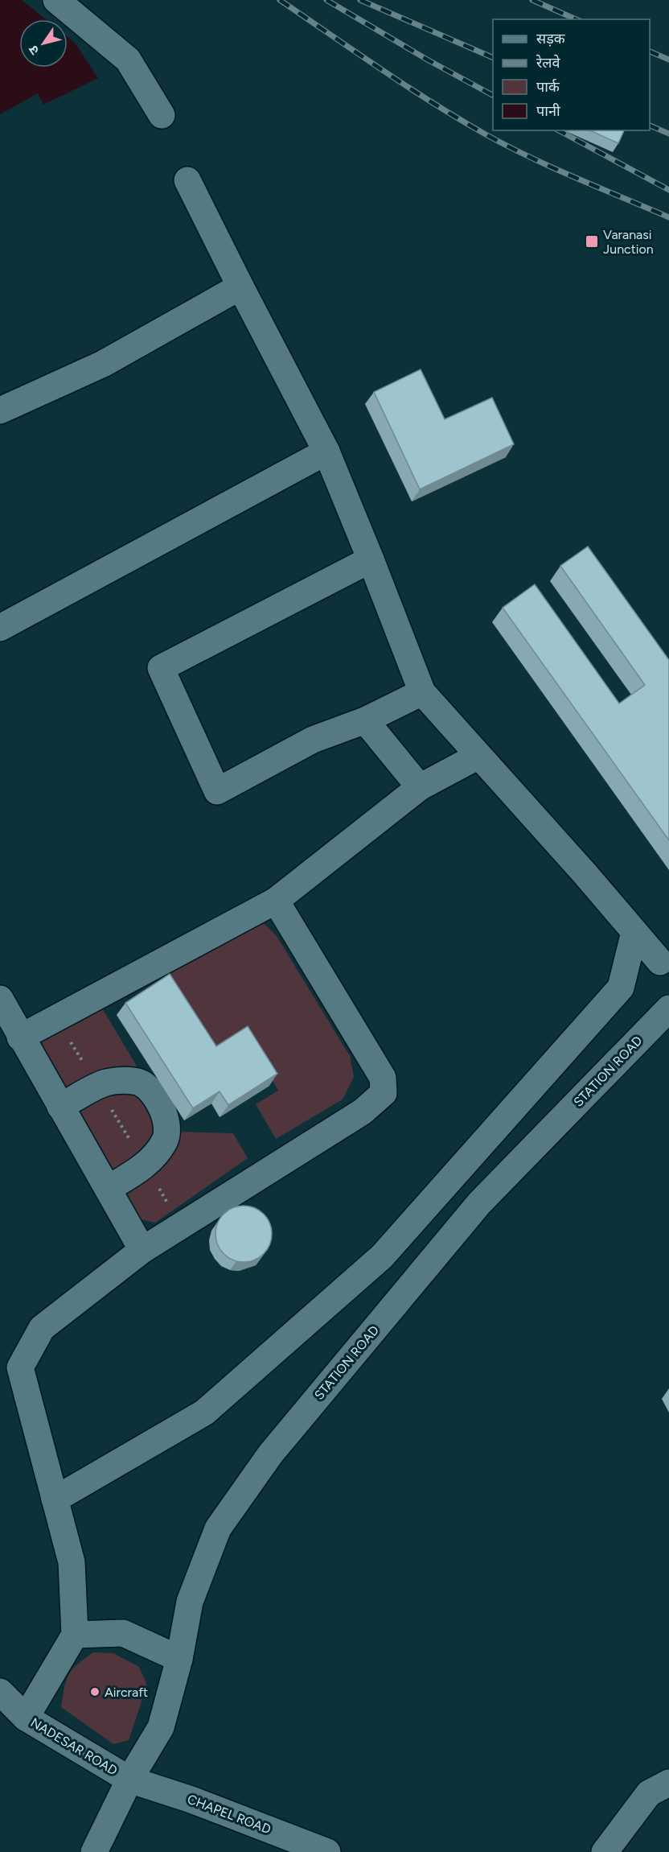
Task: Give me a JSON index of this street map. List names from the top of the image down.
{
  "streets": {
    "street": ["STATION ROAD", "NADESAR ROAD", "CHAPEL ROAD"]
  },
  "crossings": [
    ["STATION ROAD", "NADESAR ROAD"],
    ["STATION ROAD", "CHAPEL ROAD"],
    ["NADESAR ROAD", "CHAPEL ROAD"]
  ],
  "places": {
    "transit": ["Varanasi Junction"],
    "other": ["Aircraft"]
  },
  "legend": [
    "सड़क",
    "रेलवे",
    "पार्क",
    "पानी"
  ],
  "north": "bottom left"
}
